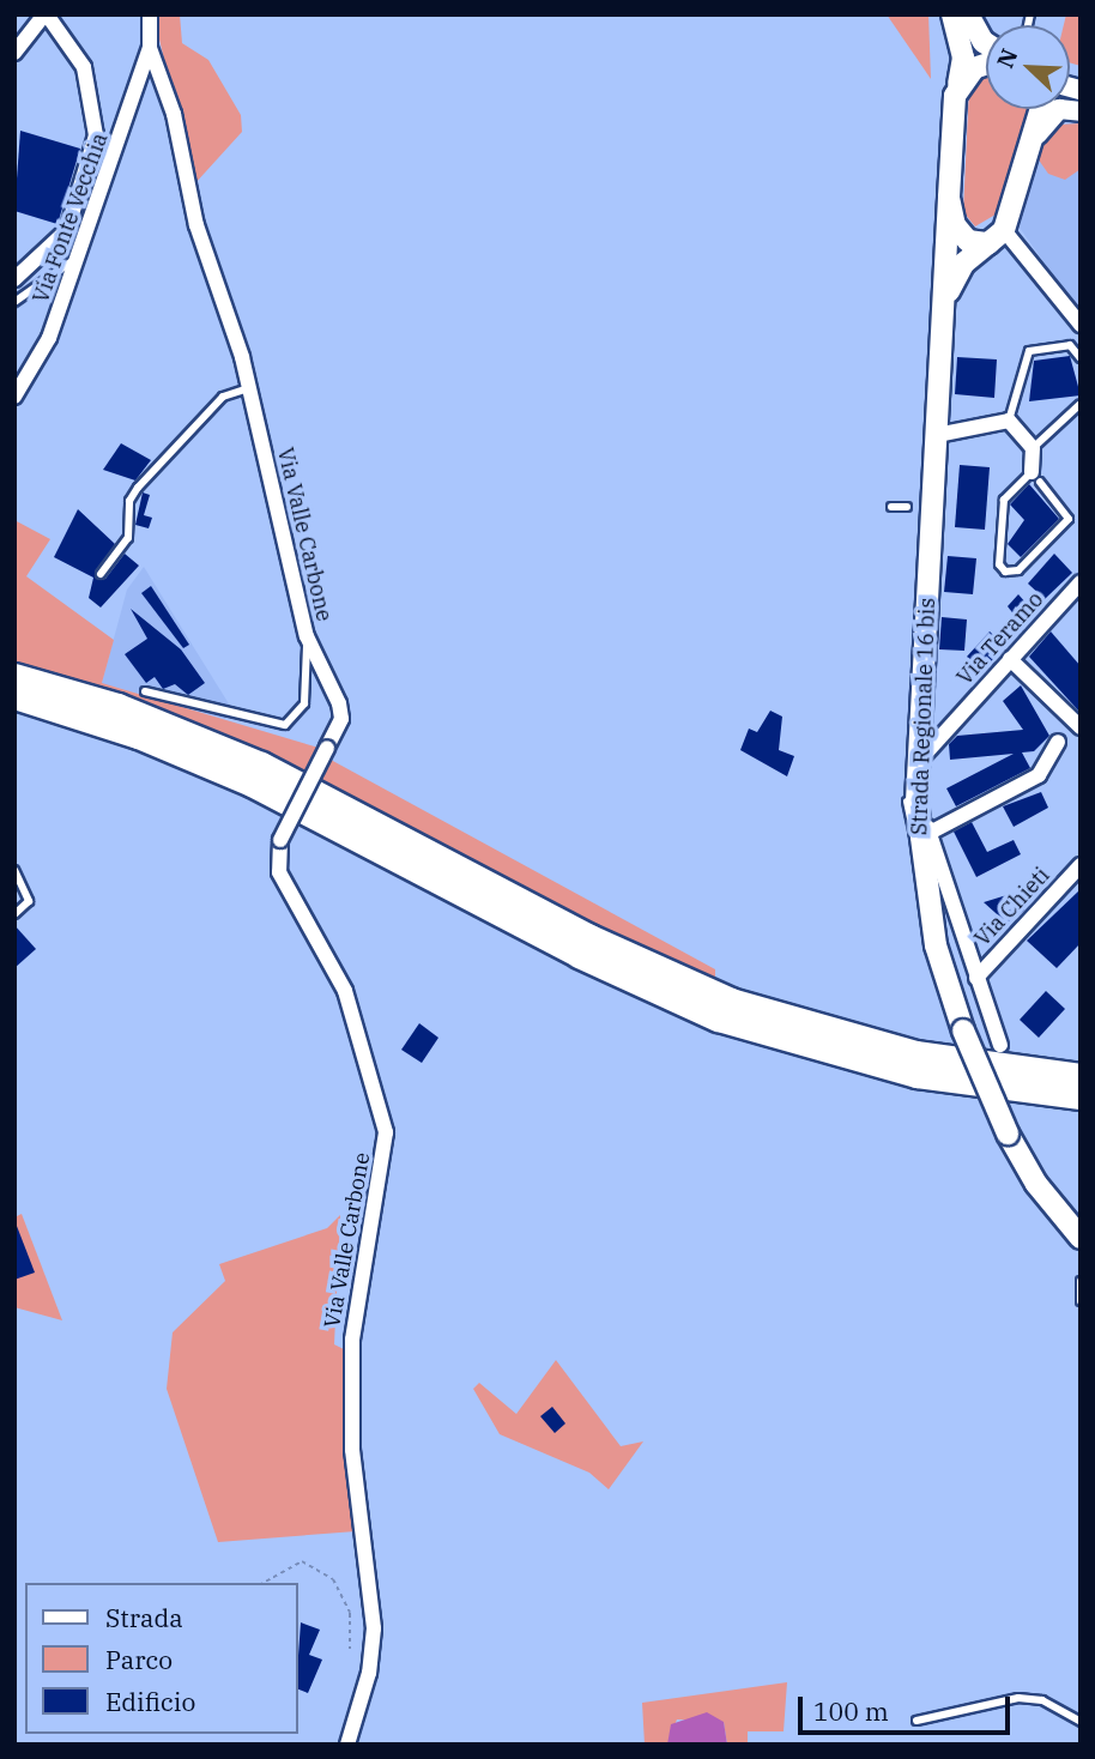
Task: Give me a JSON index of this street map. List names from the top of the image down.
{
  "streets": {
    "main road": ["Strada Regionale 16 bis"],
    "street": [
      "Via Fonte Vecchia",
      "Via Valle Carbone",
      "Via Teramo",
      "Via Chieti"
    ]
  },
  "crossings": [
    ["Via Fonte Vecchia", "Via Valle Carbone"],
    ["Via Teramo", "Strada Regionale 16 bis"]
  ],
  "legend": ["Strada", "Parco", "Edificio"],
  "scale_bar": "100 m",
  "north": "top left"
}
